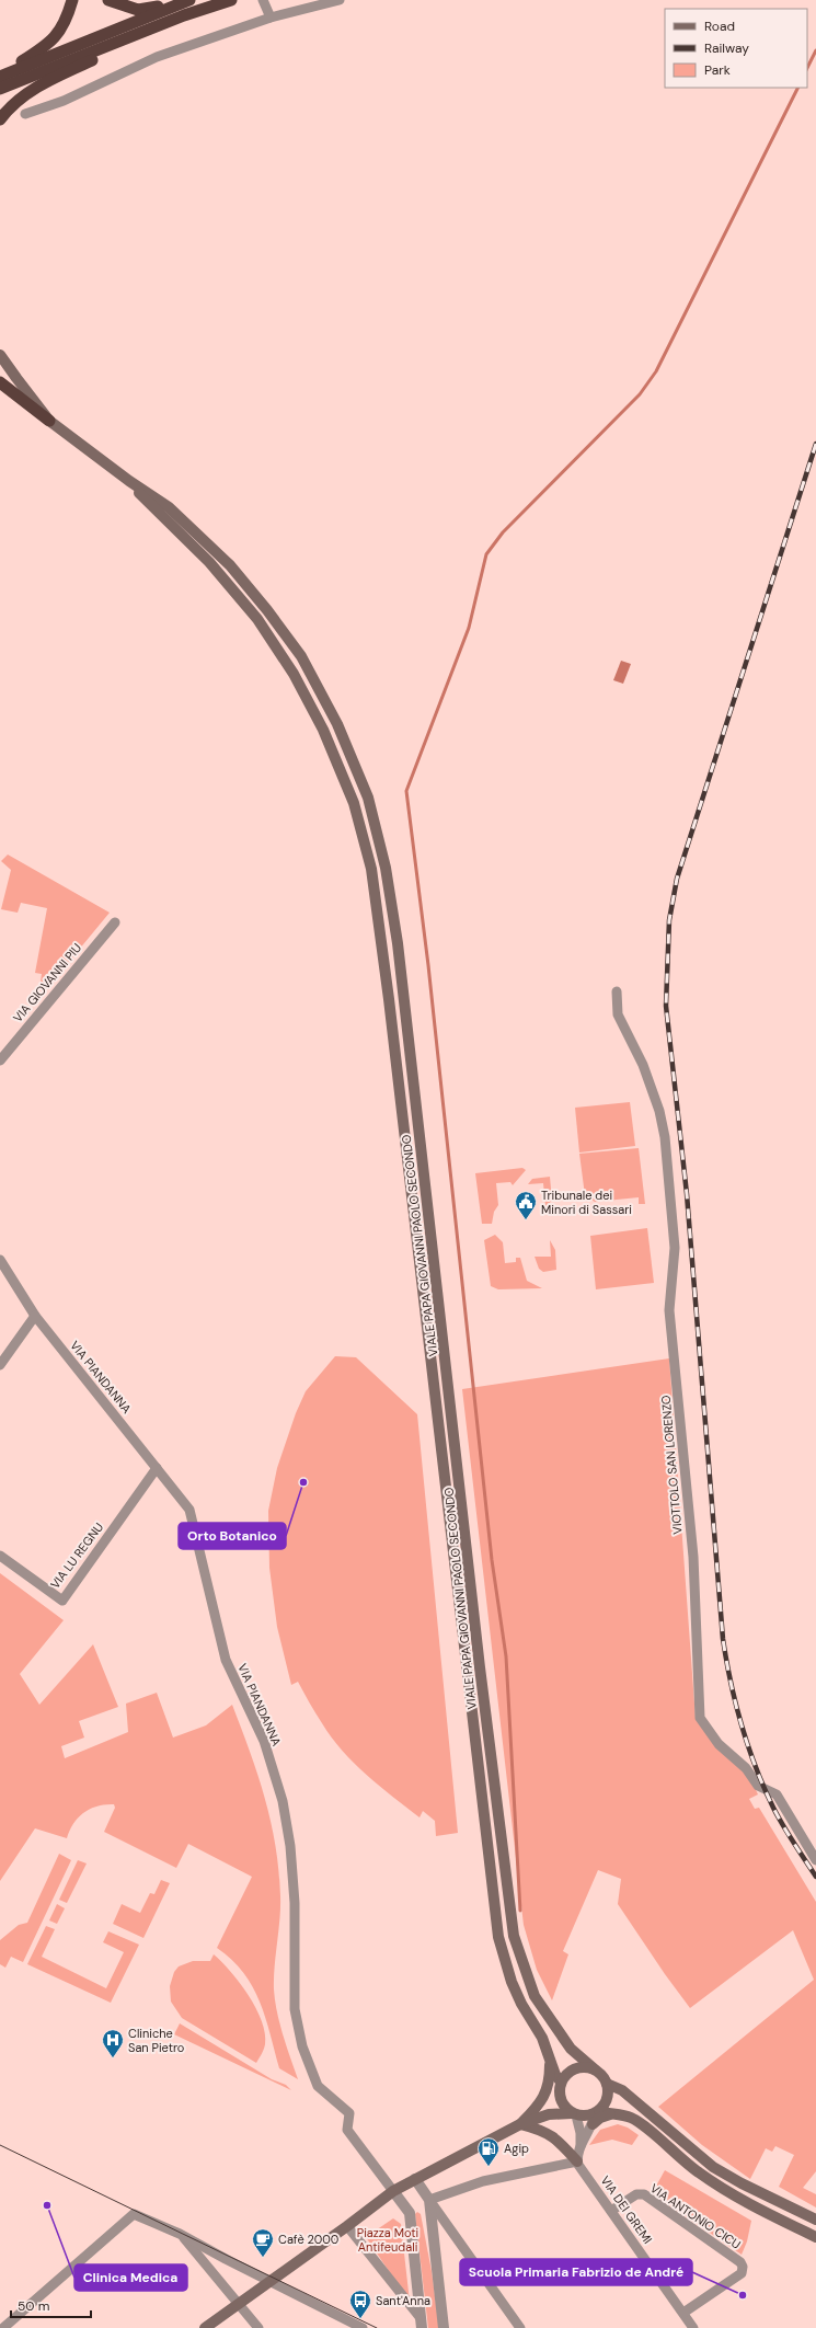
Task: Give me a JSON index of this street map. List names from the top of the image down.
{
  "streets": {
    "main road": ["VIALE PAPA GIOVANNI PAOLO SECONDO"],
    "street": [
      "VIA GIOVANNI PIU",
      "VIA PIANDANNA",
      "VIOTTOLO SAN LORENZO",
      "VIA LU REGNU",
      "VIA DEI GREMI",
      "VIA ANTONIO CICU"
    ]
  },
  "crossings": [
    ["VIA PIANDANNA", "VIA LU REGNU"],
    ["VIA DEI GREMI", "VIA ANTONIO CICU"]
  ],
  "parks": ["Piazza Moti Antifeudali"],
  "places": {
    "public building": ["Tribunale dei Minori di Sassari"],
    "other": ["Orto Botanico", "Clinica Medica", "Scuola Primaria Fabrizio de André"],
    "hospital": ["Cliniche San Pietro"],
    "fuel station": ["Agip"],
    "cafe": ["Cafè 2000"],
    "bus stop": ["Sant'Anna"]
  },
  "legend": ["Road", "Railway", "Park"],
  "scale_bar": "50 m"
}
